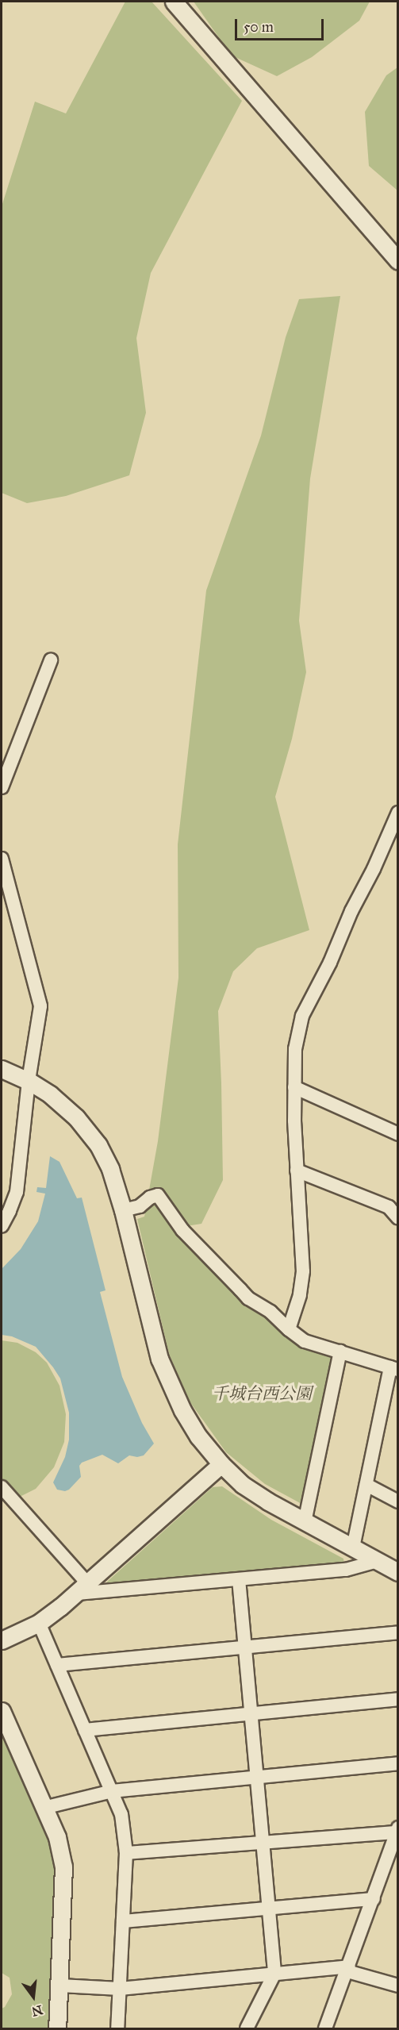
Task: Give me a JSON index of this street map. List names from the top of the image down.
{
  "parks": ["千城台西公園"],
  "scale_bar": "50 m",
  "north": "bottom"
}
